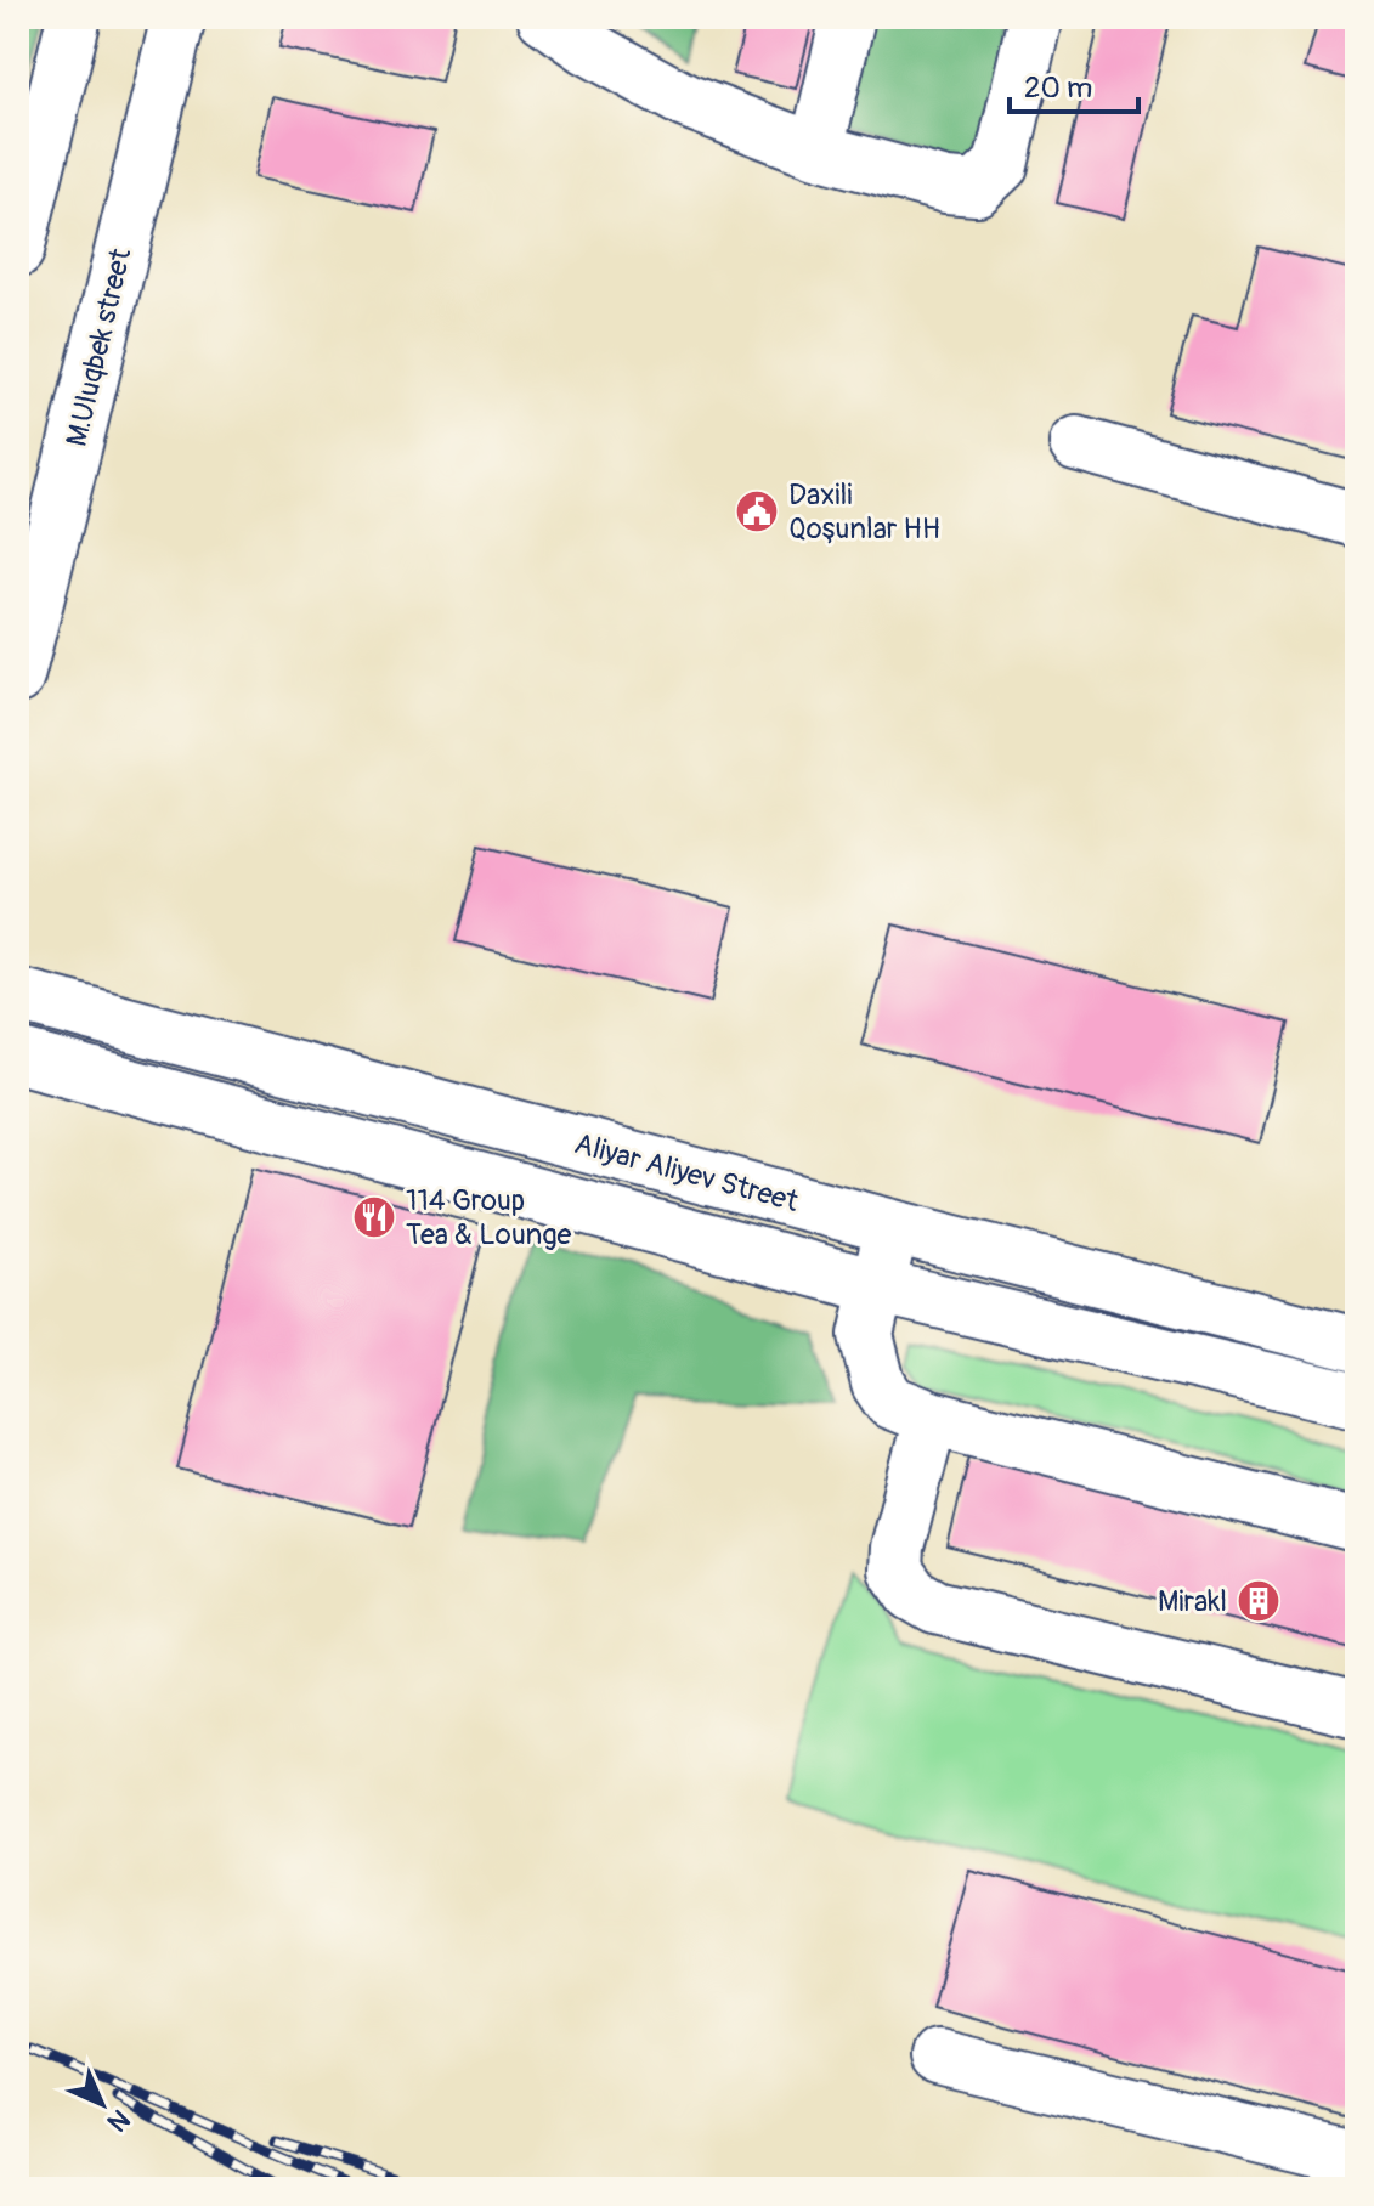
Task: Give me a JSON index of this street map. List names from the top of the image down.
{
  "streets": {
    "street": ["M.Uluqbek street", "Aliyar Aliyev Street"]
  },
  "places": {
    "public building": ["Daxili Qoşunlar HH"],
    "restaurant": ["114 Group Tea & Lounge"],
    "building": ["Mirakl"]
  },
  "scale_bar": "20 m",
  "north": "bottom right"
}
